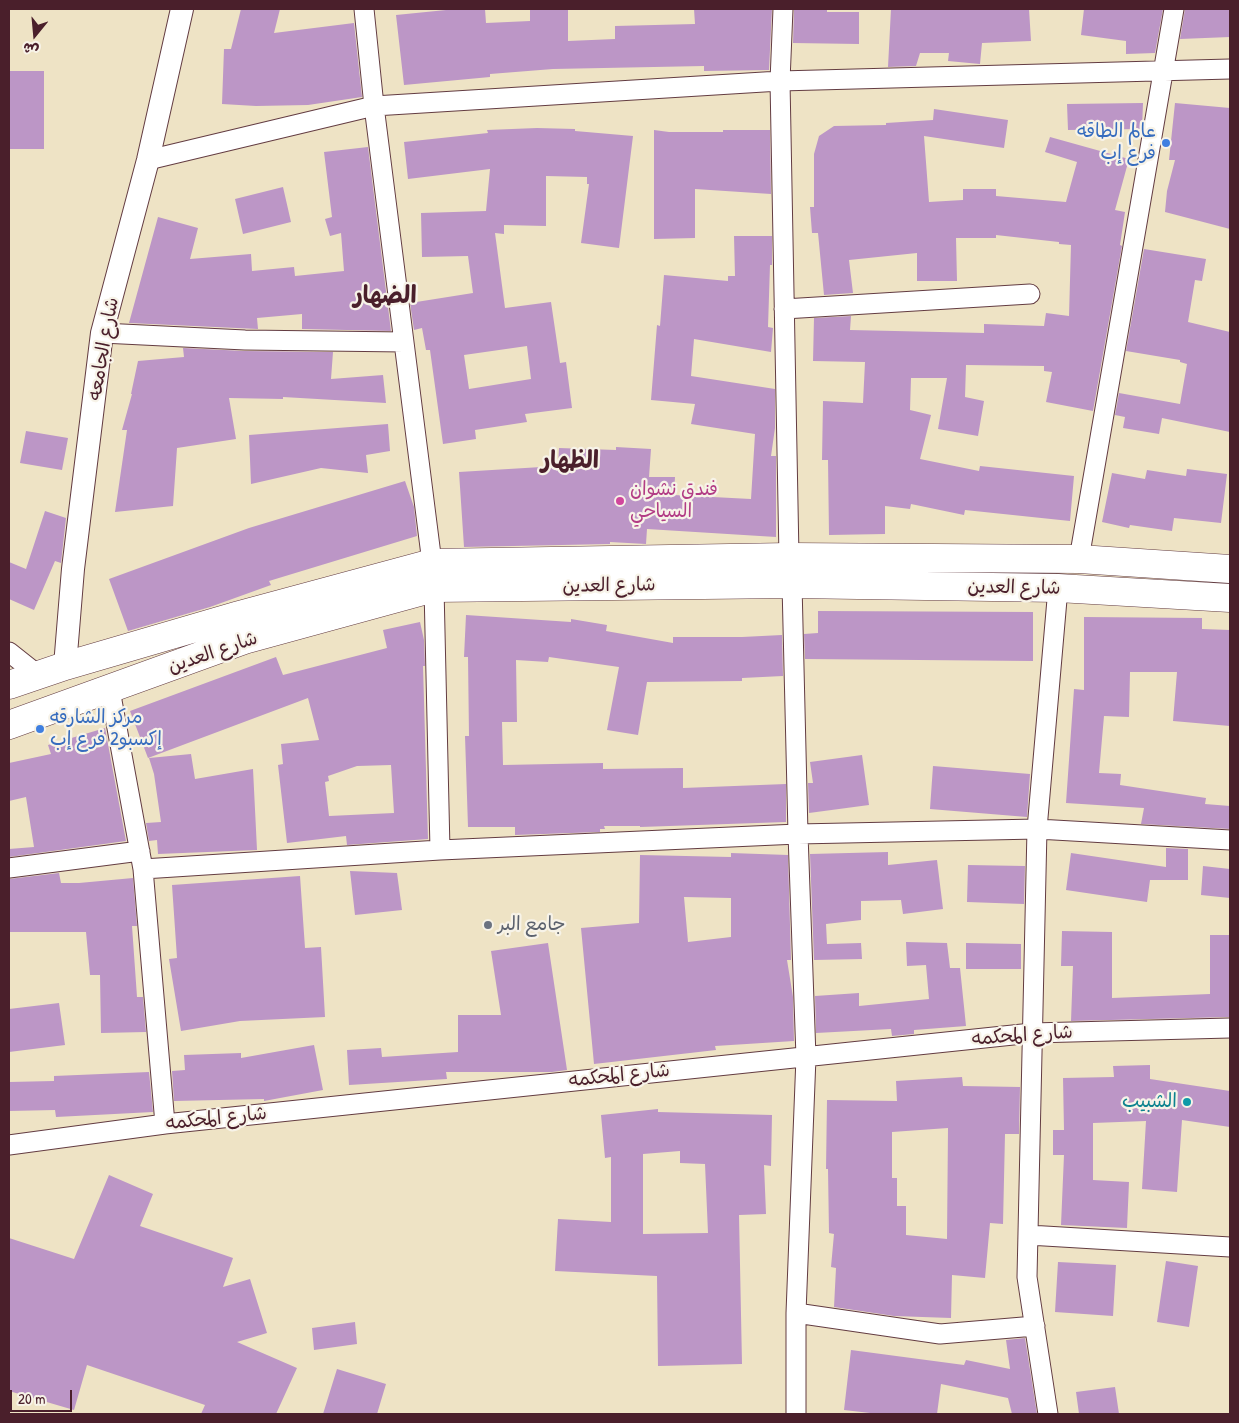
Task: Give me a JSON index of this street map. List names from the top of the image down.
{
  "streets": {
    "main road": ["شارع العدين"],
    "street": ["شارع الجامعه", "شارع المحكمه"]
  },
  "crossings": [
    ["شارع الجامعه", "شارع العدين"]
  ],
  "districts": ["الضهار", "الظهار"],
  "places": [
    "عالم الطاقه فرع إب",
    "فندق نشوان السياحي",
    "مركز الشارقه إكسبو2 فرع إب",
    "جامع البر",
    "الشبيب"
  ],
  "scale_bar": "20 m",
  "north": "bottom"
}
